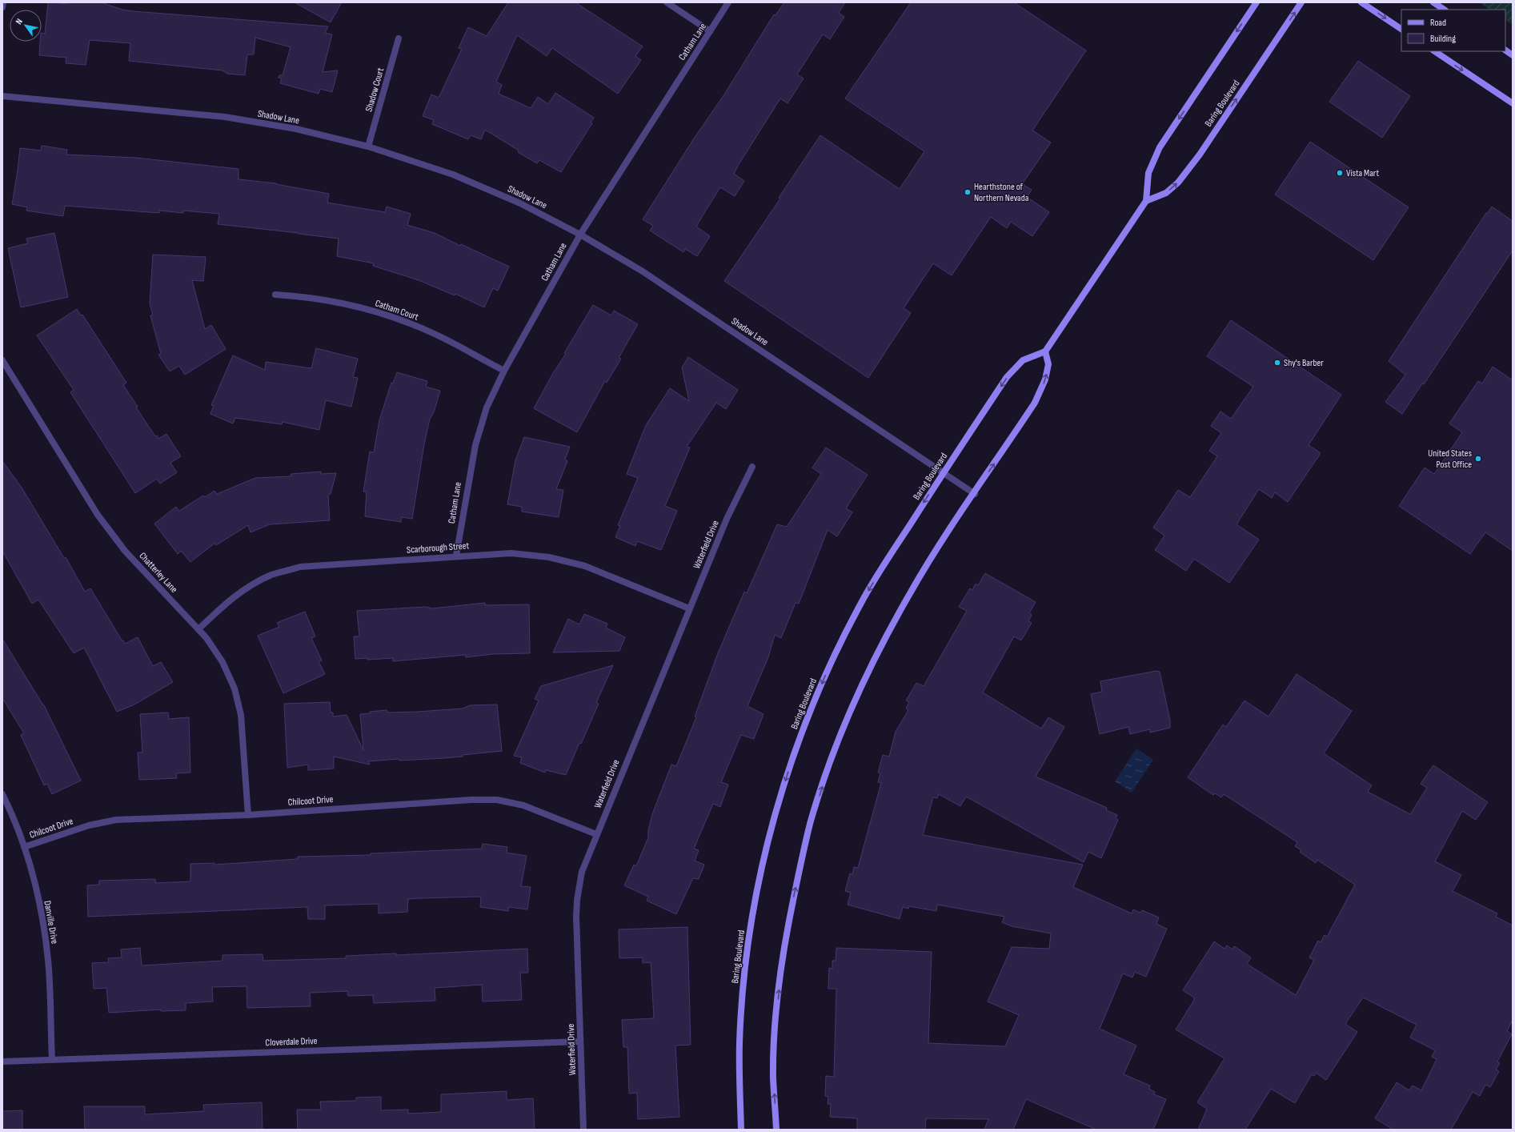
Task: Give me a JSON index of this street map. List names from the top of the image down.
{
  "streets": {
    "main road": ["Baring Boulevard"],
    "street": [
      "Catham Lane",
      "Shadow Court",
      "Shadow Lane",
      "Catham Court",
      "Waterfield Drive",
      "Scarborough Street",
      "Chatterley Lane",
      "Chilcoot Drive",
      "Danville Drive",
      "Cloverdale Drive"
    ]
  },
  "crossings": [
    ["Catham Lane", "Shadow Lane"],
    ["Catham Lane", "Catham Court"],
    ["Catham Lane", "Scarborough Street"],
    ["Shadow Court", "Shadow Lane"],
    ["Baring Boulevard", "Shadow Lane"],
    ["Waterfield Drive", "Scarborough Street"],
    ["Waterfield Drive", "Chilcoot Drive"],
    ["Waterfield Drive", "Cloverdale Drive"],
    ["Scarborough Street", "Chatterley Lane"],
    ["Chatterley Lane", "Chilcoot Drive"],
    ["Chilcoot Drive", "Danville Drive"],
    ["Danville Drive", "Cloverdale Drive"]
  ],
  "places": [
    "Vista Mart",
    "Hearthstone of Northern Nevada",
    "Shy's Barber",
    "United States Post Office"
  ],
  "legend": ["Road", "Building"],
  "north": "top left"
}
